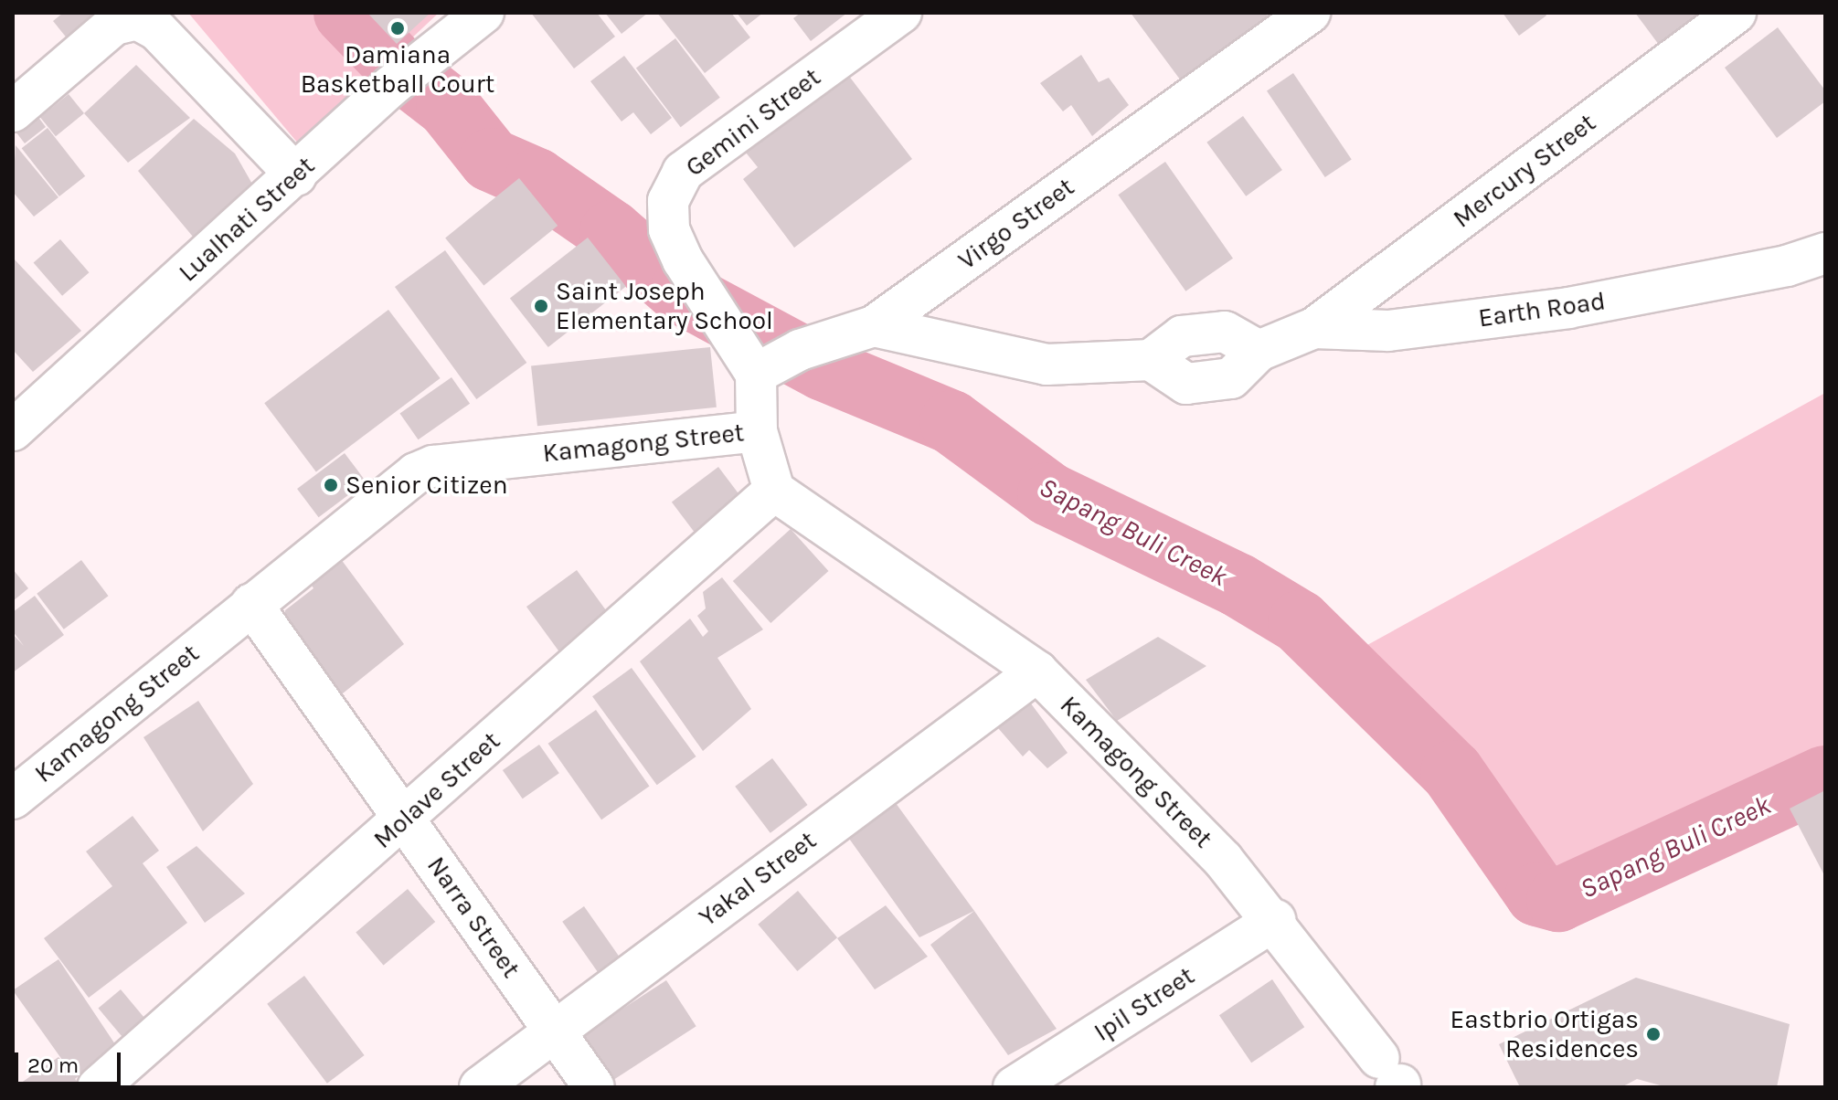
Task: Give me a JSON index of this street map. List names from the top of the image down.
{
  "streets": {
    "street": [
      "Gemini Street",
      "Mercury Street",
      "Lualhati Street",
      "Virgo Street",
      "Earth Road",
      "Kamagong Street",
      "Molave Street",
      "Yakal Street",
      "Narra Street",
      "Ipil Street"
    ]
  },
  "crossings": [
    ["Gemini Street", "Virgo Street"],
    ["Mercury Street", "Earth Road"],
    ["Virgo Street", "Earth Road"],
    ["Kamagong Street", "Molave Street"],
    ["Kamagong Street", "Yakal Street"],
    ["Kamagong Street", "Narra Street"],
    ["Kamagong Street", "Ipil Street"],
    ["Molave Street", "Narra Street"],
    ["Yakal Street", "Narra Street"]
  ],
  "water": ["Sapang Buli Creek"],
  "places": [
    "Damiana Basketball Court",
    "Saint Joseph Elementary School",
    "Senior Citizen",
    "Eastbrio Ortigas Residences"
  ],
  "scale_bar": "20 m"
}
